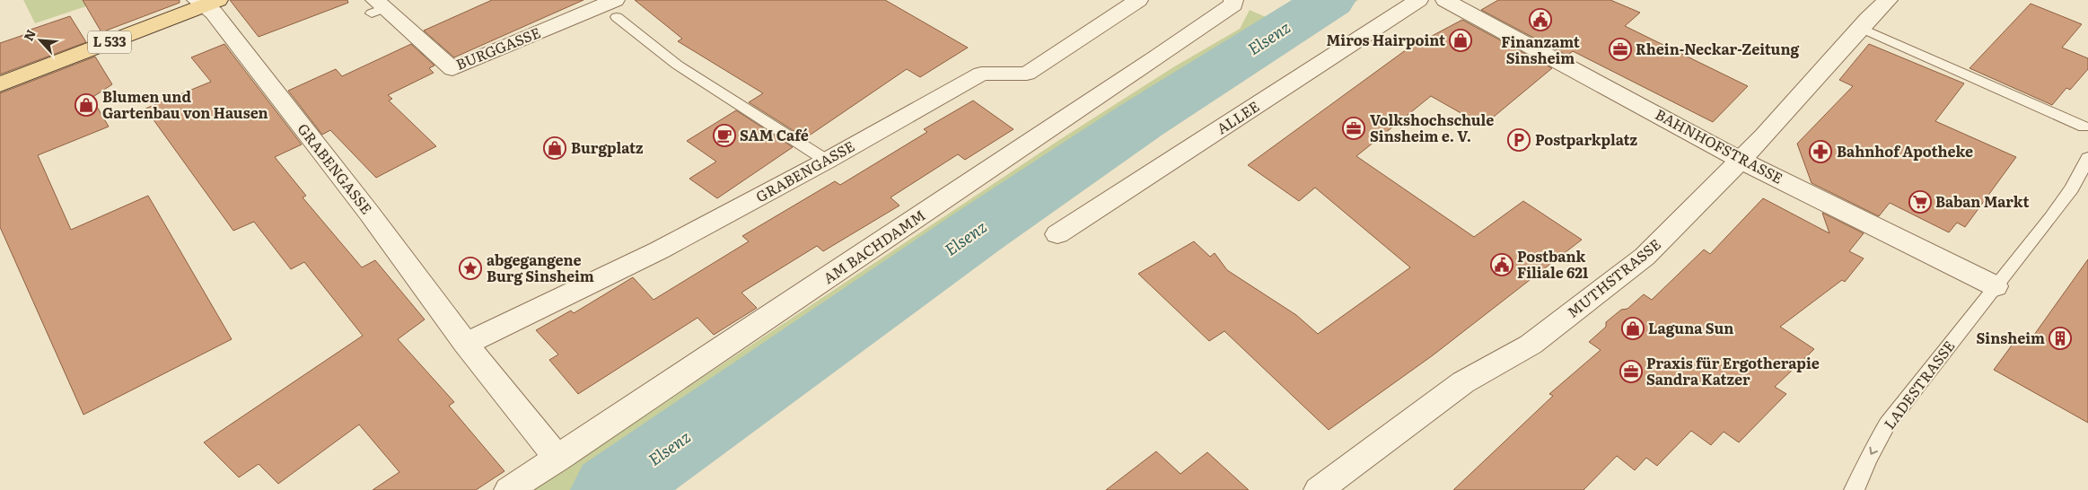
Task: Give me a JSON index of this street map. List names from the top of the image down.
{
  "streets": {
    "main road": ["L 533"],
    "street": [
      "BURGGASSE",
      "ALLEE",
      "BAHNHOFSTRASSE",
      "GRABENGASSE",
      "AM BACHDAMM",
      "MUTHSTRASSE"
    ],
    "lane": ["LADESTRASSE"]
  },
  "crossings": [
    ["L 533", "GRABENGASSE"],
    ["BAHNHOFSTRASSE", "MUTHSTRASSE"],
    ["BAHNHOFSTRASSE", "LADESTRASSE"],
    ["GRABENGASSE", "AM BACHDAMM"]
  ],
  "one_way": ["LADESTRASSE"],
  "water": ["Elsenz"],
  "places": {
    "public building": ["Finanzamt Sinsheim", "Postbank Filiale 621"],
    "shop": [
      "Miros Hairpoint",
      "Blumen und Gartenbau von Hausen",
      "Burgplatz",
      "Laguna Sun"
    ],
    "office": ["Rhein-Neckar-Zeitung", "Volkshochschule Sinsheim e. V.", "Praxis für Ergotherapie Sandra Katzer"],
    "cafe": ["SAM Café"],
    "parking": ["Postparkplatz"],
    "pharmacy": ["Bahnhof Apotheke"],
    "supermarket": ["Baban Markt"],
    "place": ["abgegangene Burg Sinsheim"],
    "building": ["Sinsheim"]
  },
  "north": "top left"
}
